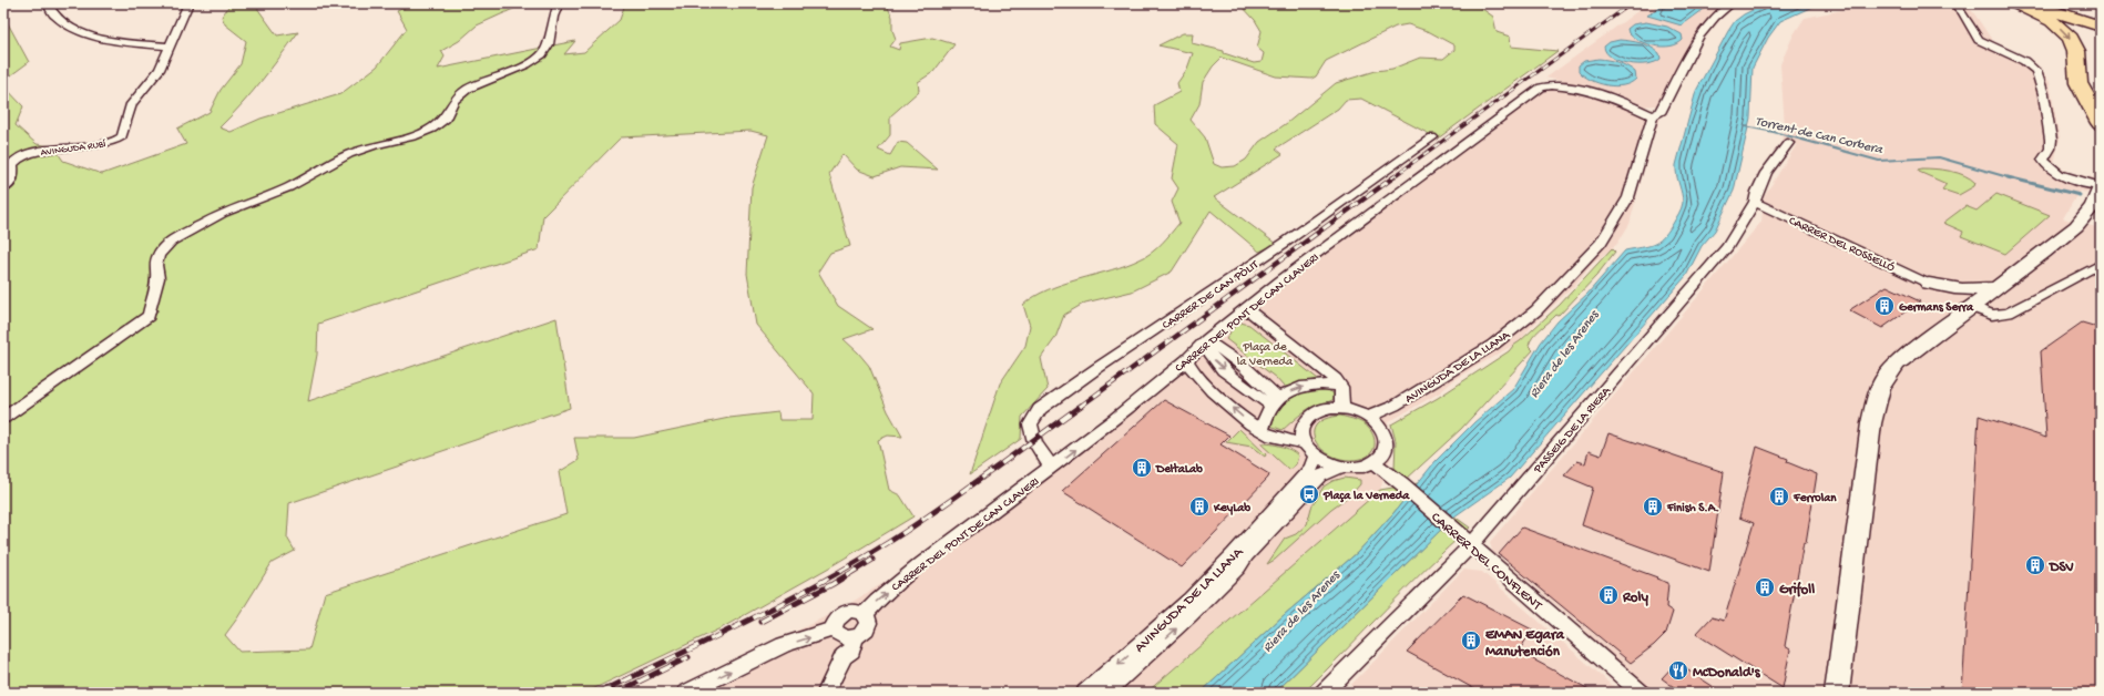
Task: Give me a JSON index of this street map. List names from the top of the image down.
{
  "streets": {
    "street": [
      "AVINGUDA RUBÍ",
      "CARRER DEL ROSSELLÓ",
      "CARRER DE CAN PÒLIT",
      "CARRER DEL PONT DE CAN CLAVERI",
      "AVINGUDA DE LA LLANA",
      "PASSEIG DE LA RIERA",
      "CARRER DEL CONFLENT"
    ]
  },
  "crossings": [
    ["CARRER DEL ROSSELLÓ", "PASSEIG DE LA RIERA"],
    ["CARRER DE CAN PÒLIT", "CARRER DEL PONT DE CAN CLAVERI"],
    ["CARRER DEL PONT DE CAN CLAVERI", "AVINGUDA DE LA LLANA"],
    ["AVINGUDA DE LA LLANA", "CARRER DEL CONFLENT"],
    ["PASSEIG DE LA RIERA", "CARRER DEL CONFLENT"]
  ],
  "one_way": ["CARRER DEL PONT DE CAN CLAVERI"],
  "water": ["Torrent de Can Corbera", "Riera de les Arenes"],
  "parks": ["Plaça de la Verneda"],
  "places": {
    "building": [
      "Germans Serra",
      "DeltaLab",
      "Ferrolan",
      "KeyLab",
      "Finish S.A.",
      "DSV",
      "Grifoll",
      "Roly",
      "EMAN Egara Manutención"
    ],
    "bus stop": ["Plaça la Verneda"],
    "restaurant": ["McDonald's"]
  }
}
